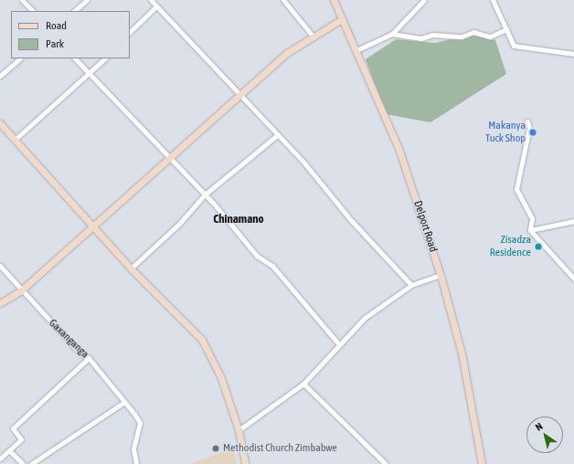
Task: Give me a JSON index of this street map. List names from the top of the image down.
{
  "streets": {
    "street": ["Delport Road", "Gaxanganga"]
  },
  "districts": ["Chinamano"],
  "places": ["Makanya Tuck Shop", "Zisadza Residence", "Methodist Church Zimbabwe"],
  "legend": ["Road", "Park"],
  "north": "top left"
}
